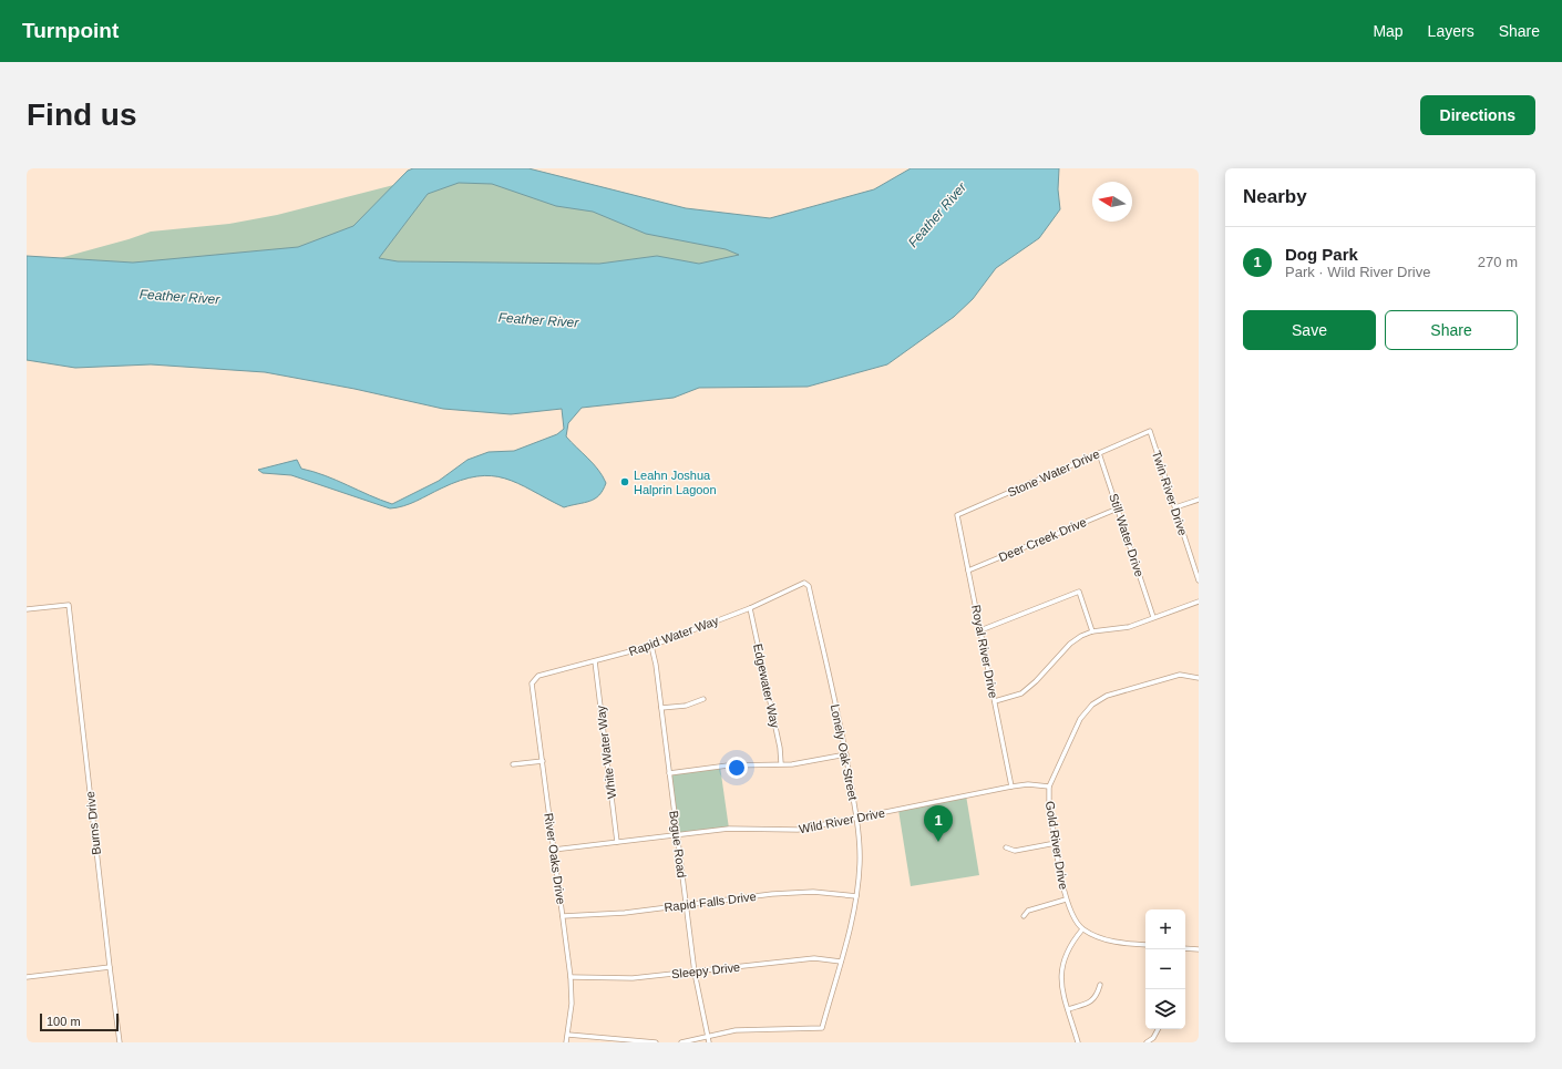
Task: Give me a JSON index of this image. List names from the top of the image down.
{
  "streets": {
    "street": [
      "Stone Water Drive",
      "Twin River Drive",
      "Still Water Drive",
      "Deer Creek Drive",
      "Rapid Water Way",
      "Royal River Drive",
      "Edgewater Way",
      "White Water Way",
      "Lonely Oak Street",
      "Wild River Drive",
      "Burns Drive",
      "Bogue Road",
      "Gold River Drive",
      "River Oaks Drive",
      "Rapid Falls Drive",
      "Sleepy Drive"
    ]
  },
  "crossings": [
    ["Stone Water Drive", "Twin River Drive"],
    ["Stone Water Drive", "Still Water Drive"],
    ["Stone Water Drive", "Royal River Drive"],
    ["Still Water Drive", "Deer Creek Drive"],
    ["Deer Creek Drive", "Royal River Drive"],
    ["Rapid Water Way", "Edgewater Way"],
    ["Rapid Water Way", "White Water Way"],
    ["Rapid Water Way", "Lonely Oak Street"],
    ["Rapid Water Way", "Bogue Road"],
    ["Rapid Water Way", "River Oaks Drive"],
    ["Royal River Drive", "Wild River Drive"],
    ["White Water Way", "Wild River Drive"],
    ["Lonely Oak Street", "Wild River Drive"],
    ["Lonely Oak Street", "Bogue Road"],
    ["Lonely Oak Street", "Rapid Falls Drive"],
    ["Lonely Oak Street", "Sleepy Drive"],
    ["Wild River Drive", "Bogue Road"],
    ["Wild River Drive", "Gold River Drive"],
    ["Wild River Drive", "River Oaks Drive"],
    ["Bogue Road", "Rapid Falls Drive"],
    ["Bogue Road", "Sleepy Drive"],
    ["River Oaks Drive", "Rapid Falls Drive"],
    ["River Oaks Drive", "Sleepy Drive"]
  ],
  "water": ["Feather River"],
  "places": ["Leahn Joshua Halprin Lagoon"],
  "scale_bar": "100 m",
  "north": "left",
  "page": {
    "header": "Turnpoint",
    "nav": ["Map", "Layers", "Share"],
    "buttons": [
      "Directions",
      ["Save", "Share"]
    ],
    "title": "Find us",
    "heading": "Nearby",
    "list": [
      {
        "mark": "1",
        "name": "Dog Park",
        "note": "Park · Wild River Drive",
        "value": "270 m"
      }
    ],
    "pins": "1",
    "map_buttons": ["+", "−"],
    "scale": "100 m"
  }
}
